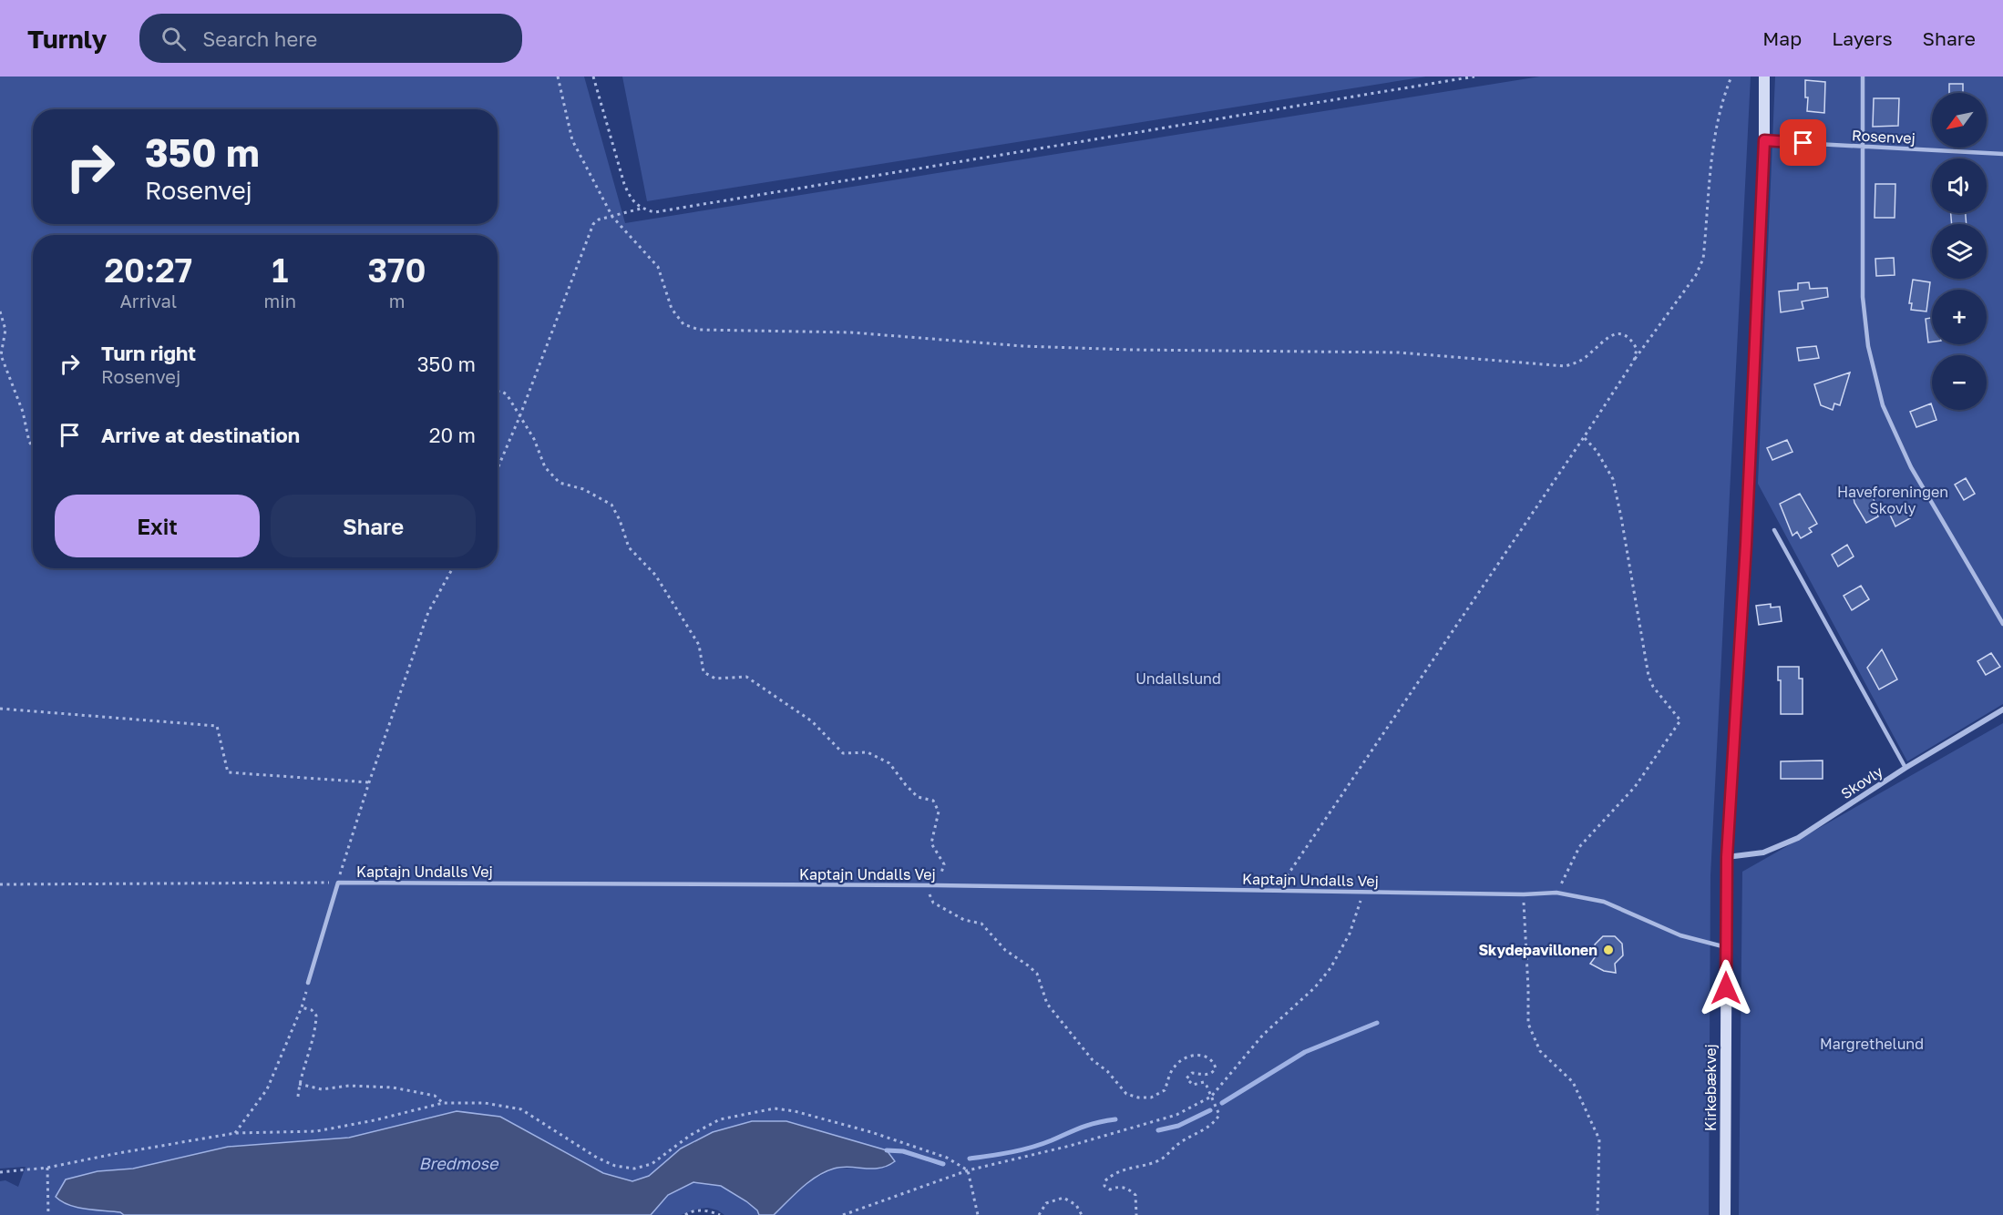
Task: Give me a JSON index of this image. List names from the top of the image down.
{
  "streets": {
    "street": ["Skovly", "Kirkebækvej"],
    "lane": ["Rosenvej", "Kaptajn Undalls Vej"]
  },
  "crossings": [
    ["Rosenvej", "Kirkebækvej"],
    ["Skovly", "Kirkebækvej"],
    ["Kaptajn Undalls Vej", "Kirkebækvej"]
  ],
  "water": ["Bredmose"],
  "parks": ["Haveforeningen Skovly", "Undallslund", "Margrethelund"],
  "places": ["Skydepavillonen"],
  "north": "bottom left",
  "page": {
    "header": "Turnly",
    "search": "Search here",
    "nav": ["Map", "Layers", "Share"],
    "map_buttons": ["+", "−"],
    "turn": ["350 m", "Rosenvej"],
    "eta": [
      "20:27",
      "Arrival",
      "1",
      "min",
      "370",
      "m"
    ],
    "list": [
      {
        "name": "Turn right",
        "note": "Rosenvej",
        "value": "350 m"
      },
      {
        "name": "Arrive at destination",
        "value": "20 m"
      }
    ],
    "buttons": ["Exit", "Share"]
  }
}
